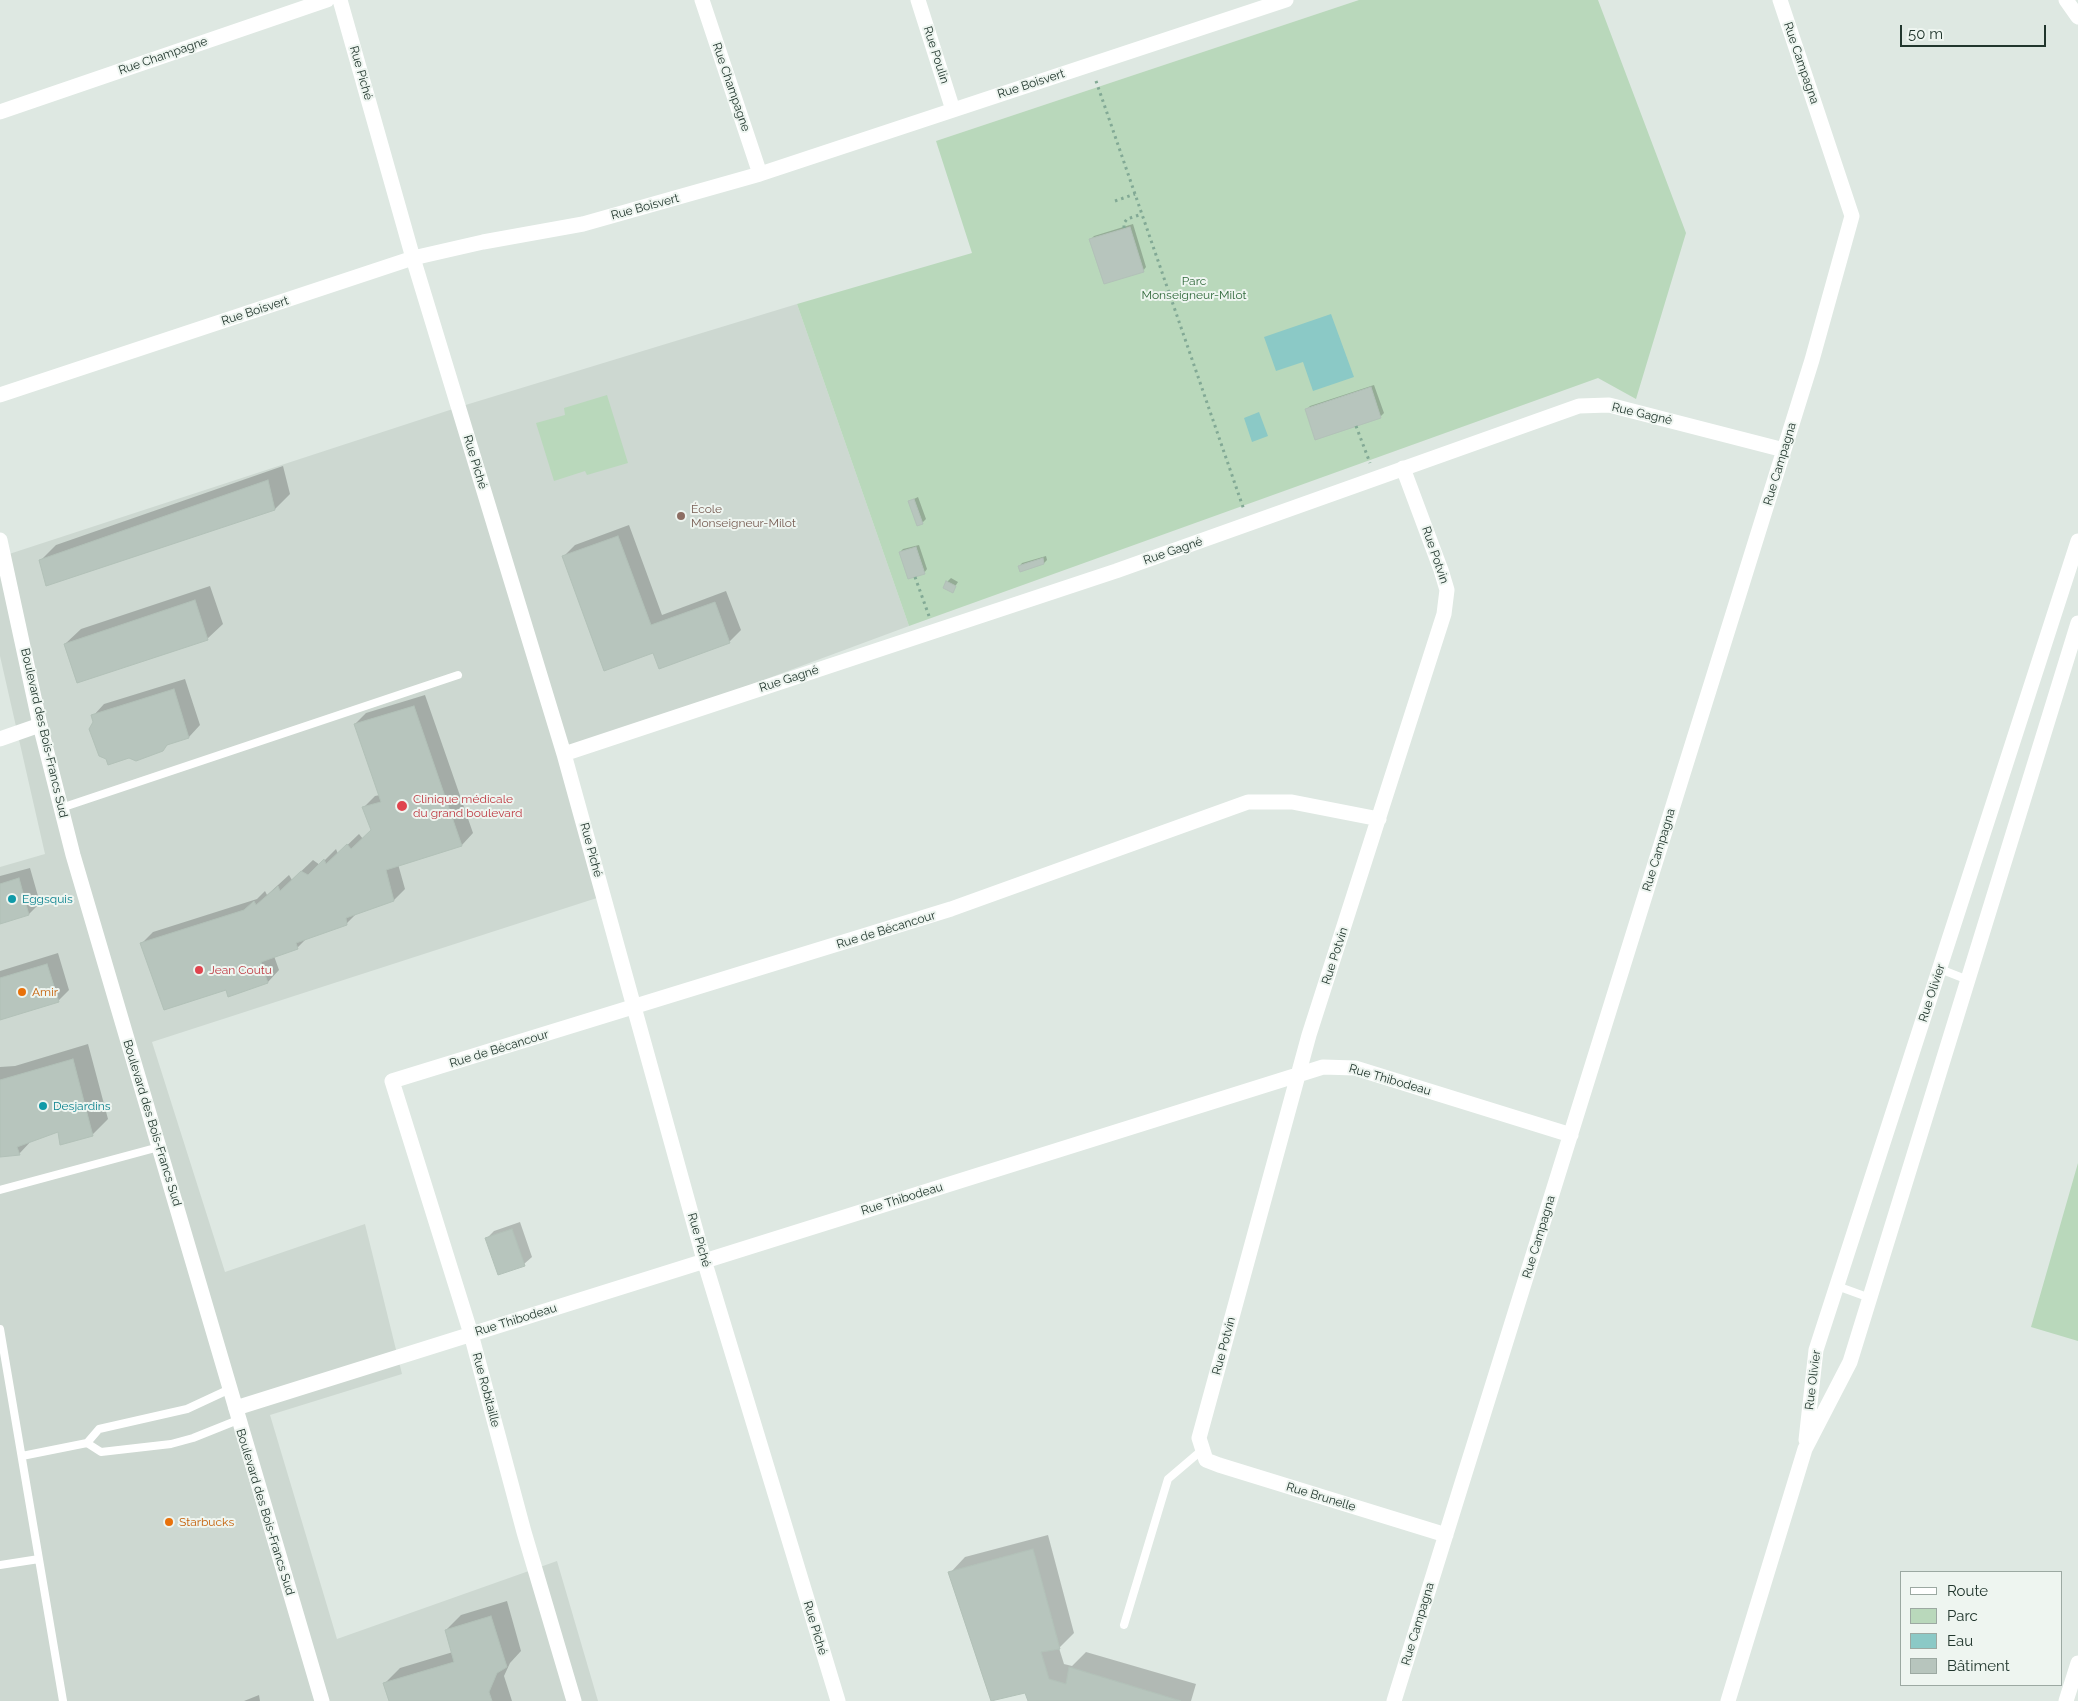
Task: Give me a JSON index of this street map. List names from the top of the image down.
{
  "streets": {
    "street": [
      "Rue Poulin",
      "Rue Champagne",
      "Rue Campagna",
      "Rue Piché",
      "Rue Boisvert",
      "Rue Gagné",
      "Rue Potvin",
      "Boulevard des Bois-Francs Sud",
      "Rue de Bécancour",
      "Rue Olivier",
      "Rue Thibodeau",
      "Rue Robitaille",
      "Rue Brunelle"
    ]
  },
  "crossings": [
    ["Rue Poulin", "Rue Boisvert"],
    ["Rue Champagne", "Rue Boisvert"],
    ["Rue Campagna", "Rue Gagné"],
    ["Rue Campagna", "Rue Thibodeau"],
    ["Rue Campagna", "Rue Brunelle"],
    ["Rue Piché", "Rue Boisvert"],
    ["Rue Piché", "Rue Gagné"],
    ["Rue Piché", "Rue de Bécancour"],
    ["Rue Piché", "Rue Thibodeau"],
    ["Rue Gagné", "Rue Potvin"],
    ["Rue Potvin", "Rue de Bécancour"],
    ["Rue Potvin", "Rue Thibodeau"],
    ["Rue Potvin", "Rue Brunelle"],
    ["Boulevard des Bois-Francs Sud", "Rue Thibodeau"],
    ["Rue de Bécancour", "Rue Robitaille"],
    ["Rue Thibodeau", "Rue Robitaille"]
  ],
  "parks": ["Parc Monseigneur-Milot"],
  "places": [
    "École Monseigneur-Milot",
    "Clinique médicale du grand boulevard",
    "Eggsquis",
    "Jean Coutu",
    "Amir",
    "Desjardins",
    "Starbucks"
  ],
  "legend": [
    "Route",
    "Parc",
    "Eau",
    "Bâtiment"
  ],
  "scale_bar": "50 m"
}
